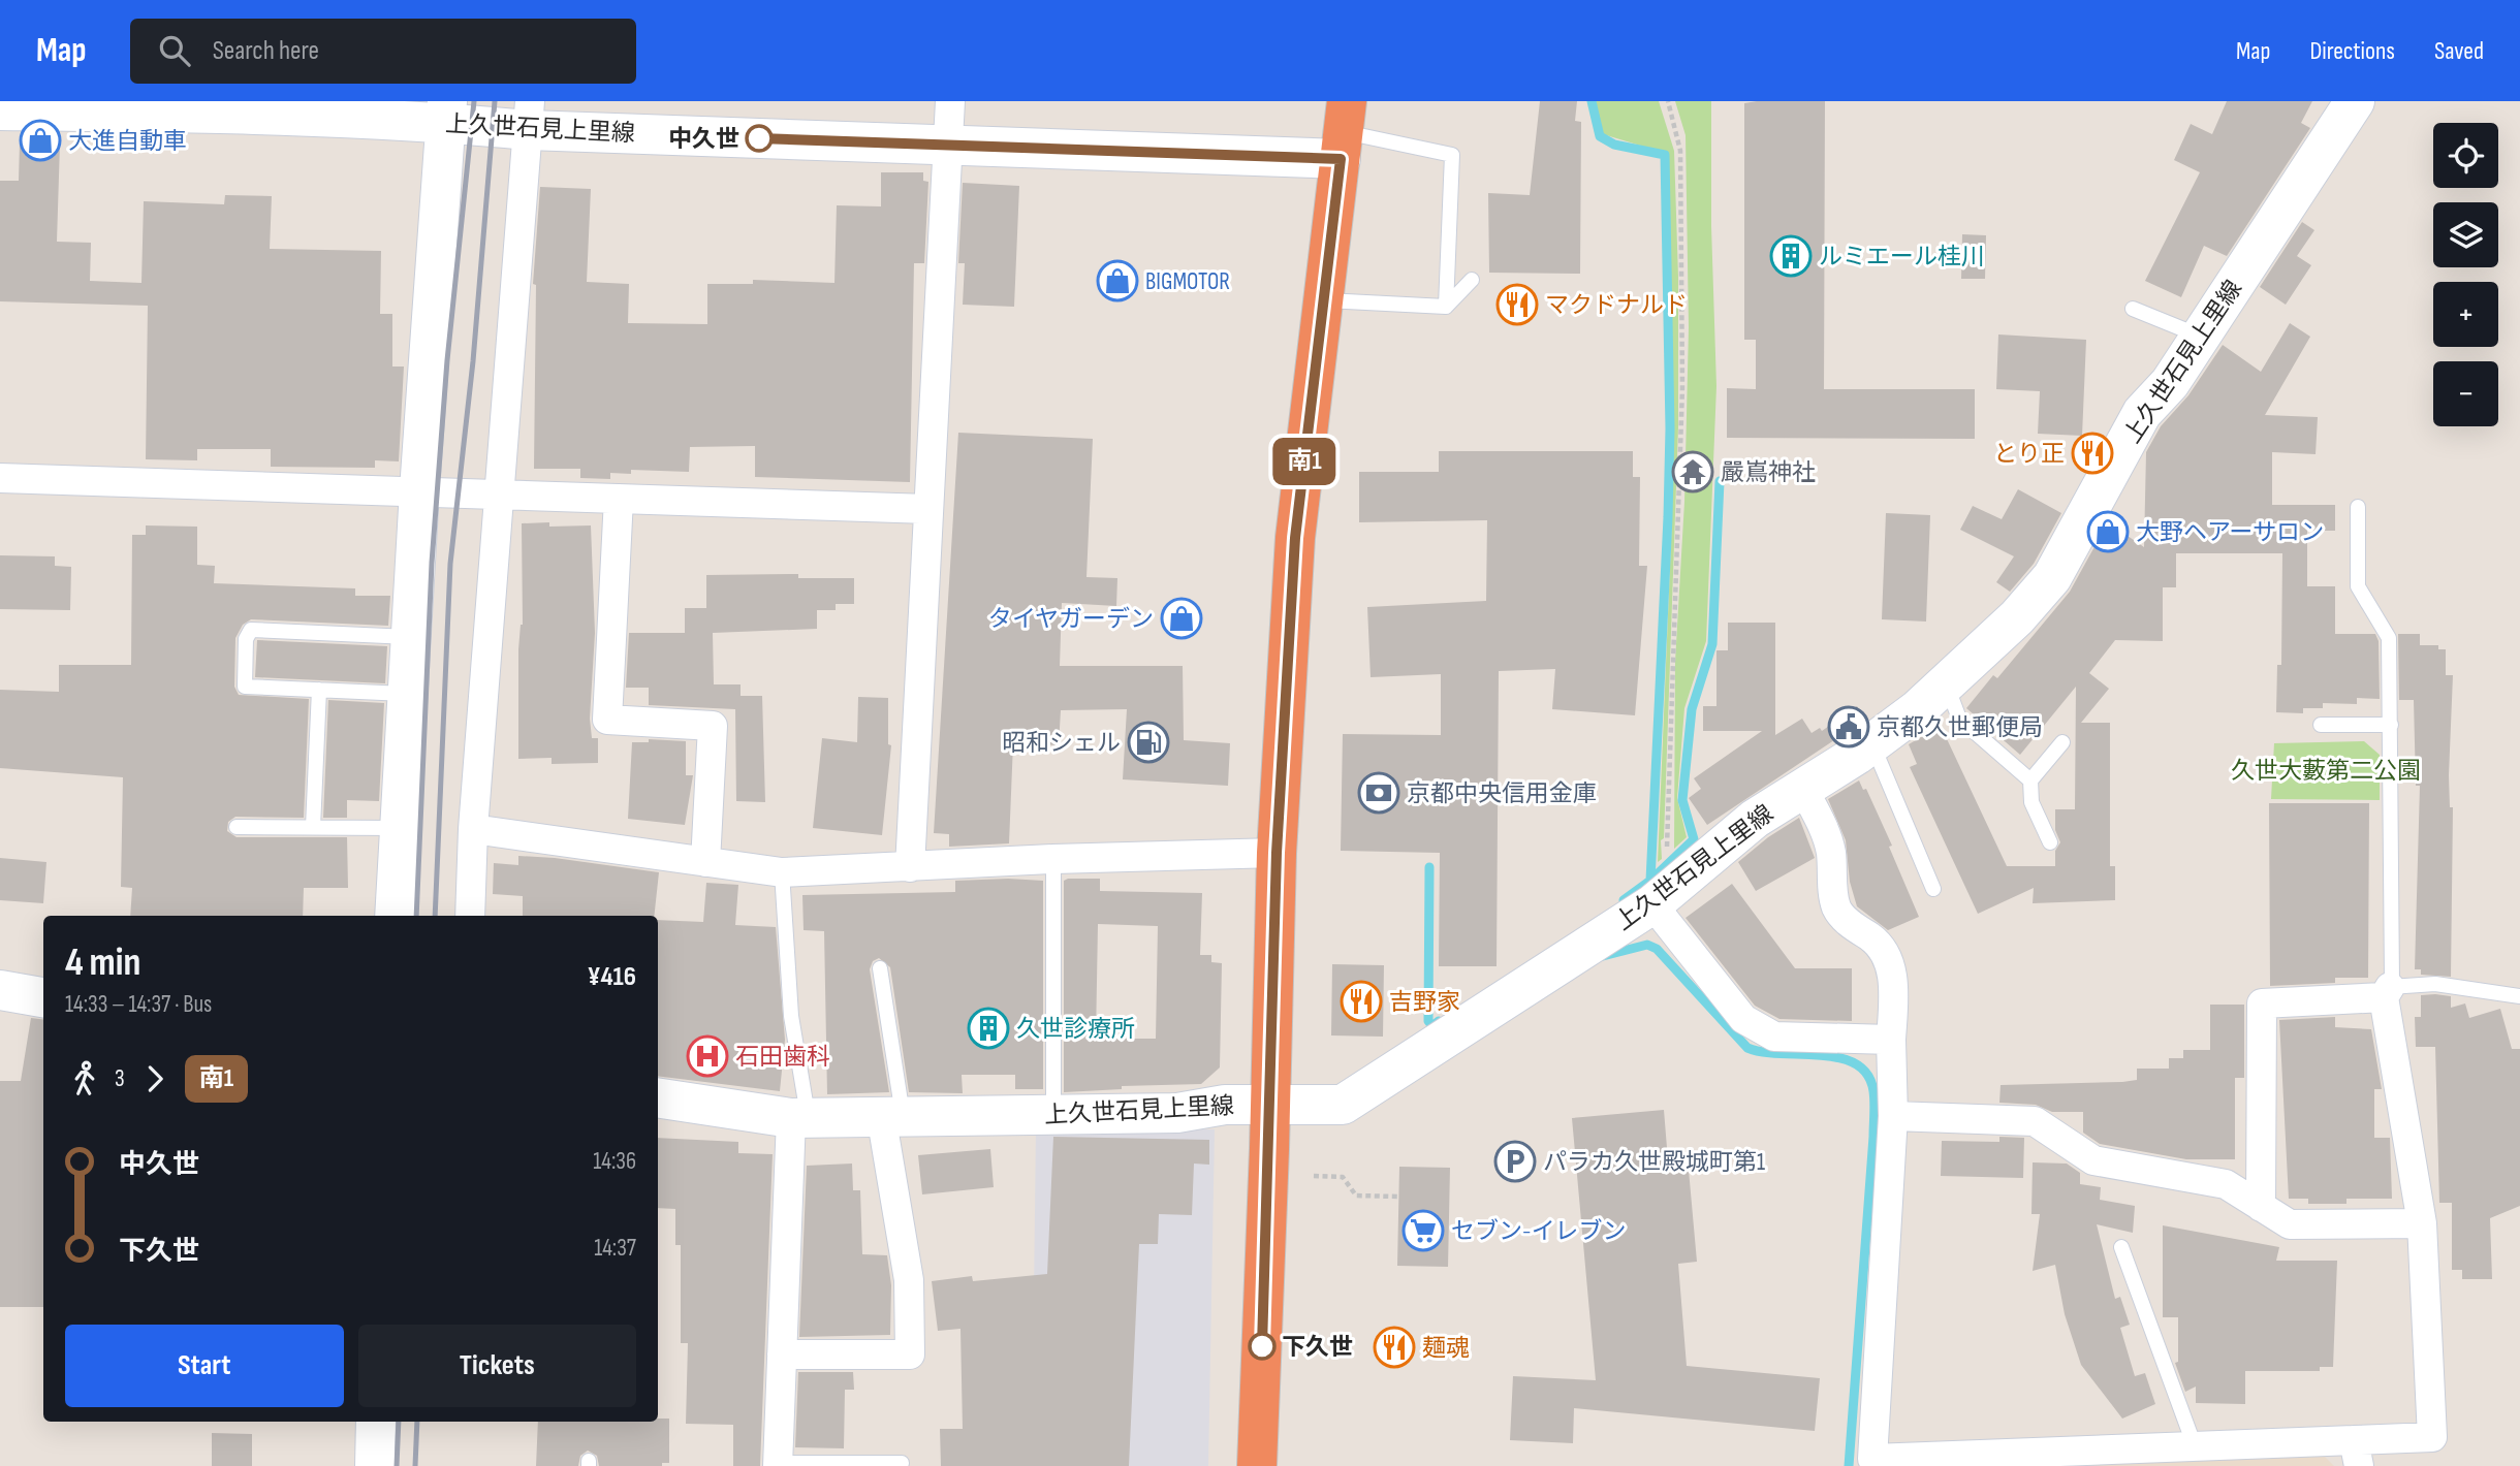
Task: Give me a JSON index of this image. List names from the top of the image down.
{
  "streets": {
    "main road": ["上久世石見上里線"]
  },
  "parks": ["久世大藪第二公園"],
  "places": {
    "other": ["中久世", "下久世"],
    "shop": [
      "大進自動車",
      "BIGMOTOR",
      "大野ヘアーサロン",
      "タイヤガーデン"
    ],
    "building": ["ルミエール桂川", "久世診療所"],
    "restaurant": [
      "マクドナルド",
      "とり正",
      "吉野家",
      "麺魂"
    ],
    "temple": ["嚴嶌神社"],
    "public building": ["京都久世郵便局"],
    "fuel station": ["昭和シェル"],
    "bank": ["京都中央信用金庫"],
    "hospital": ["石田歯科"],
    "parking": ["パラカ久世殿城町第1"],
    "supermarket": ["セブン-イレブン"]
  },
  "lines": ["bus line 南1"],
  "page": {
    "header": "Map",
    "search": "Search here",
    "nav": ["Map", "Directions", "Saved"],
    "on_map": "南1",
    "map_buttons": ["+", "−"],
    "heading": ["4 min", "14:33 – 14:37 · Bus", "¥416"],
    "legs": ["3", "南1"],
    "list": [
      {
        "name": "中久世",
        "value": "14:36"
      },
      {
        "name": "下久世",
        "value": "14:37"
      }
    ],
    "buttons": ["Start", "Tickets"]
  }
}
